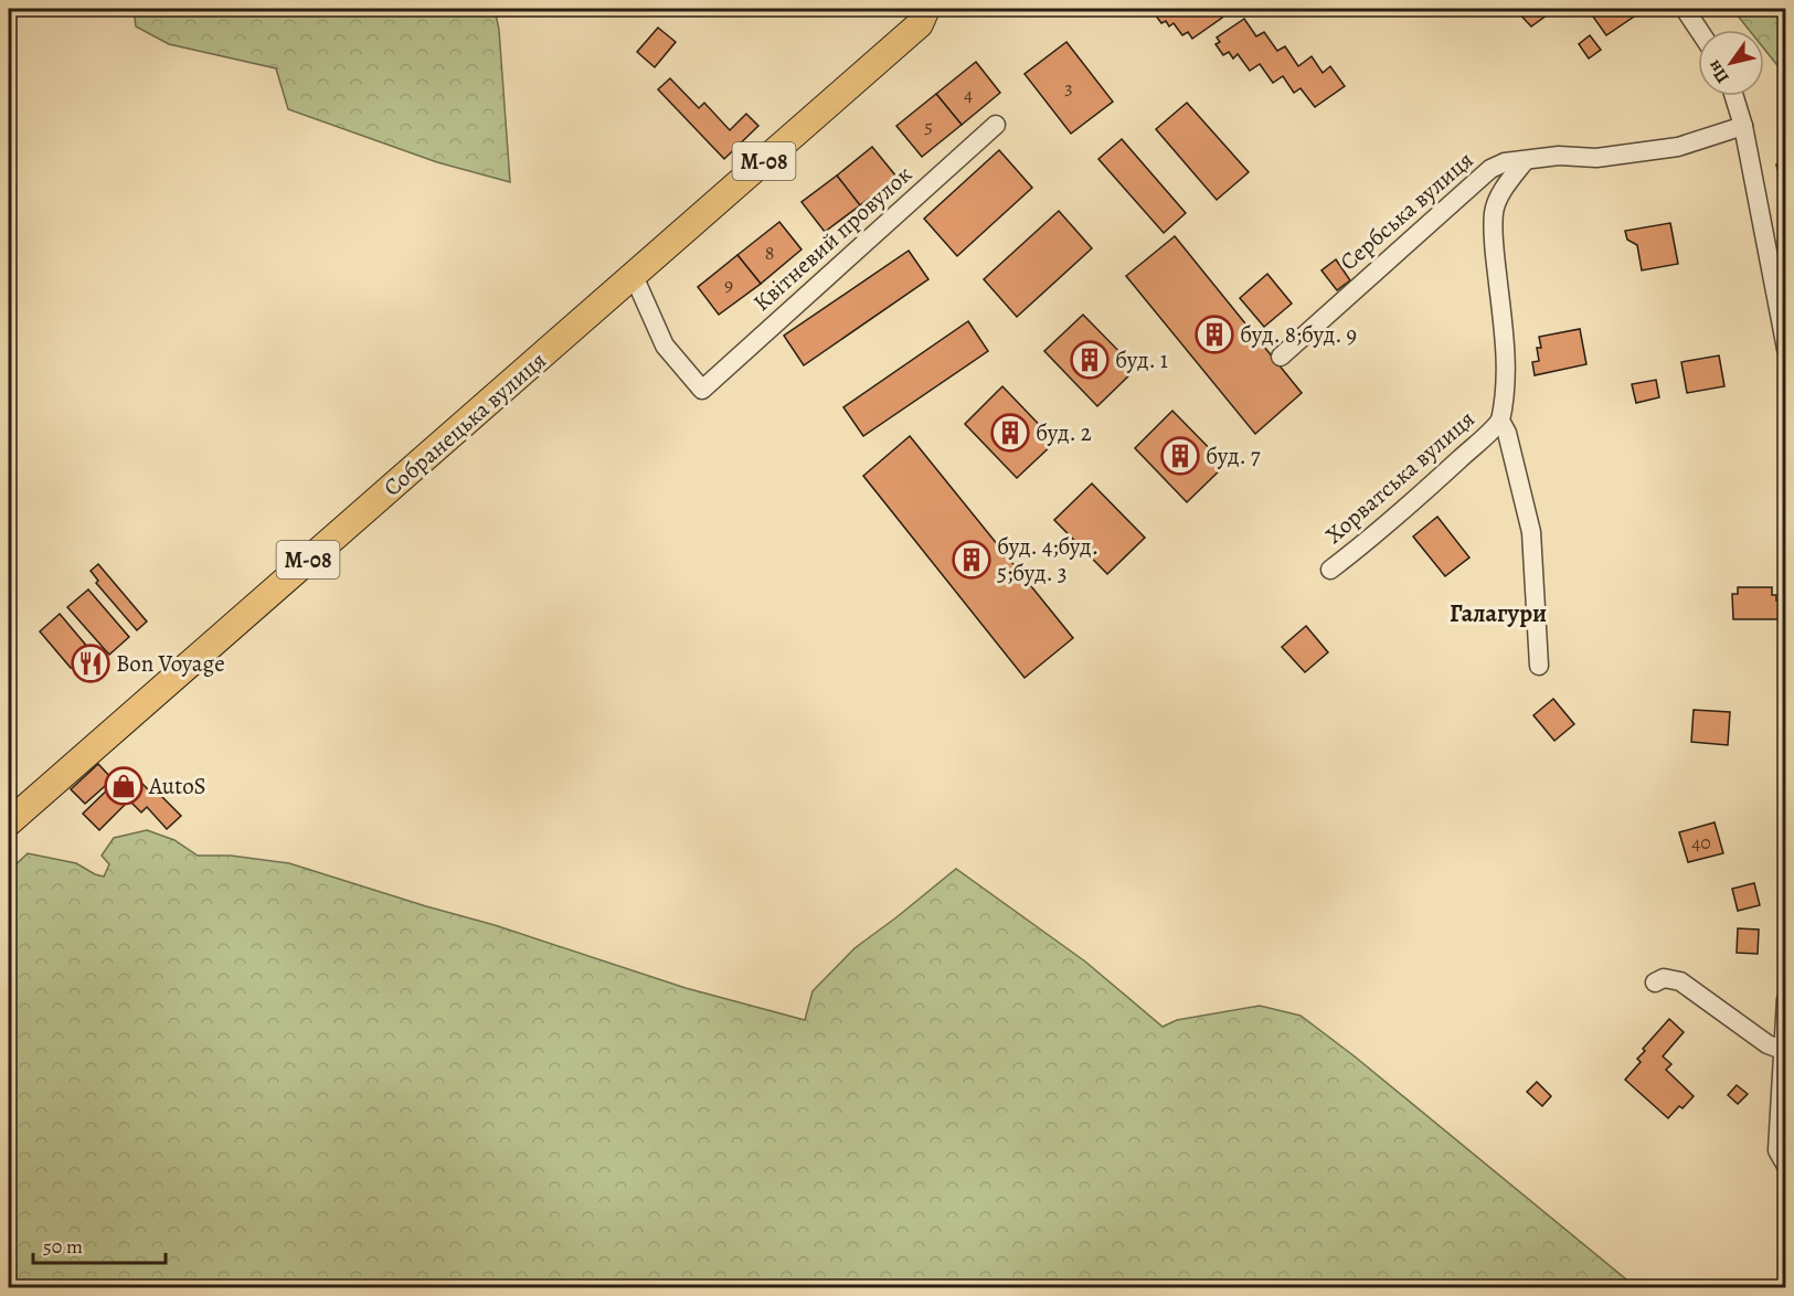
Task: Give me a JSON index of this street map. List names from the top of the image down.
{
  "streets": {
    "highway": ["М-08", "Собранецька вулиця"],
    "street": ["Сербська вулиця", "Квітневий провулок", "Хорватська вулиця"]
  },
  "crossings": [
    ["Квітневий провулок", "Собранецька вулиця"]
  ],
  "districts": ["Галагури"],
  "places": {
    "building": [
      "буд. 8;буд. 9",
      "буд. 1",
      "буд. 2",
      "буд. 7",
      "буд. 4;буд. 5;буд. 3"
    ],
    "restaurant": ["Bon Voyage"],
    "shop": ["AutoS"]
  },
  "house_numbers": [
    "3",
    "4",
    "5",
    "8",
    "9",
    "40"
  ],
  "scale_bar": "50 m",
  "north": "bottom left"
}
